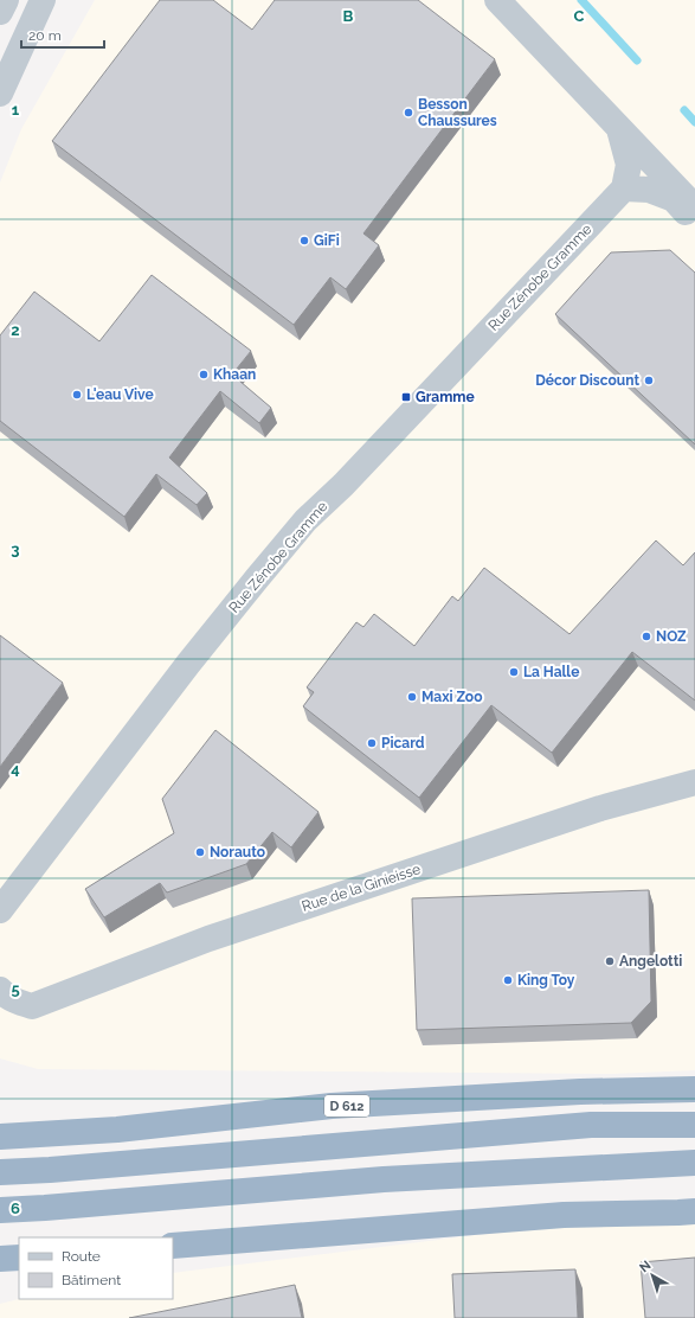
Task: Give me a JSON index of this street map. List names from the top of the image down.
{
  "streets": {
    "highway": ["D 612"],
    "street": ["Rue Zénobe Gramme", "Rue de la Ginieisse"]
  },
  "places": {
    "other": [
      "Besson Chaussures",
      "GiFi",
      "Khaan",
      "Décor Discount",
      "L'eau Vive",
      "NOZ",
      "La Halle",
      "Maxi Zoo",
      "Picard",
      "Norauto",
      "Angelotti",
      "King Toy"
    ],
    "transit": ["Gramme"]
  },
  "legend": ["Route", "Bâtiment"],
  "scale_bar": "20 m",
  "north": "top left",
  "grid": {
    "columns": ["B", "C"],
    "rows": [
      "1",
      "2",
      "3",
      "4",
      "5",
      "6"
    ]
  }
}
